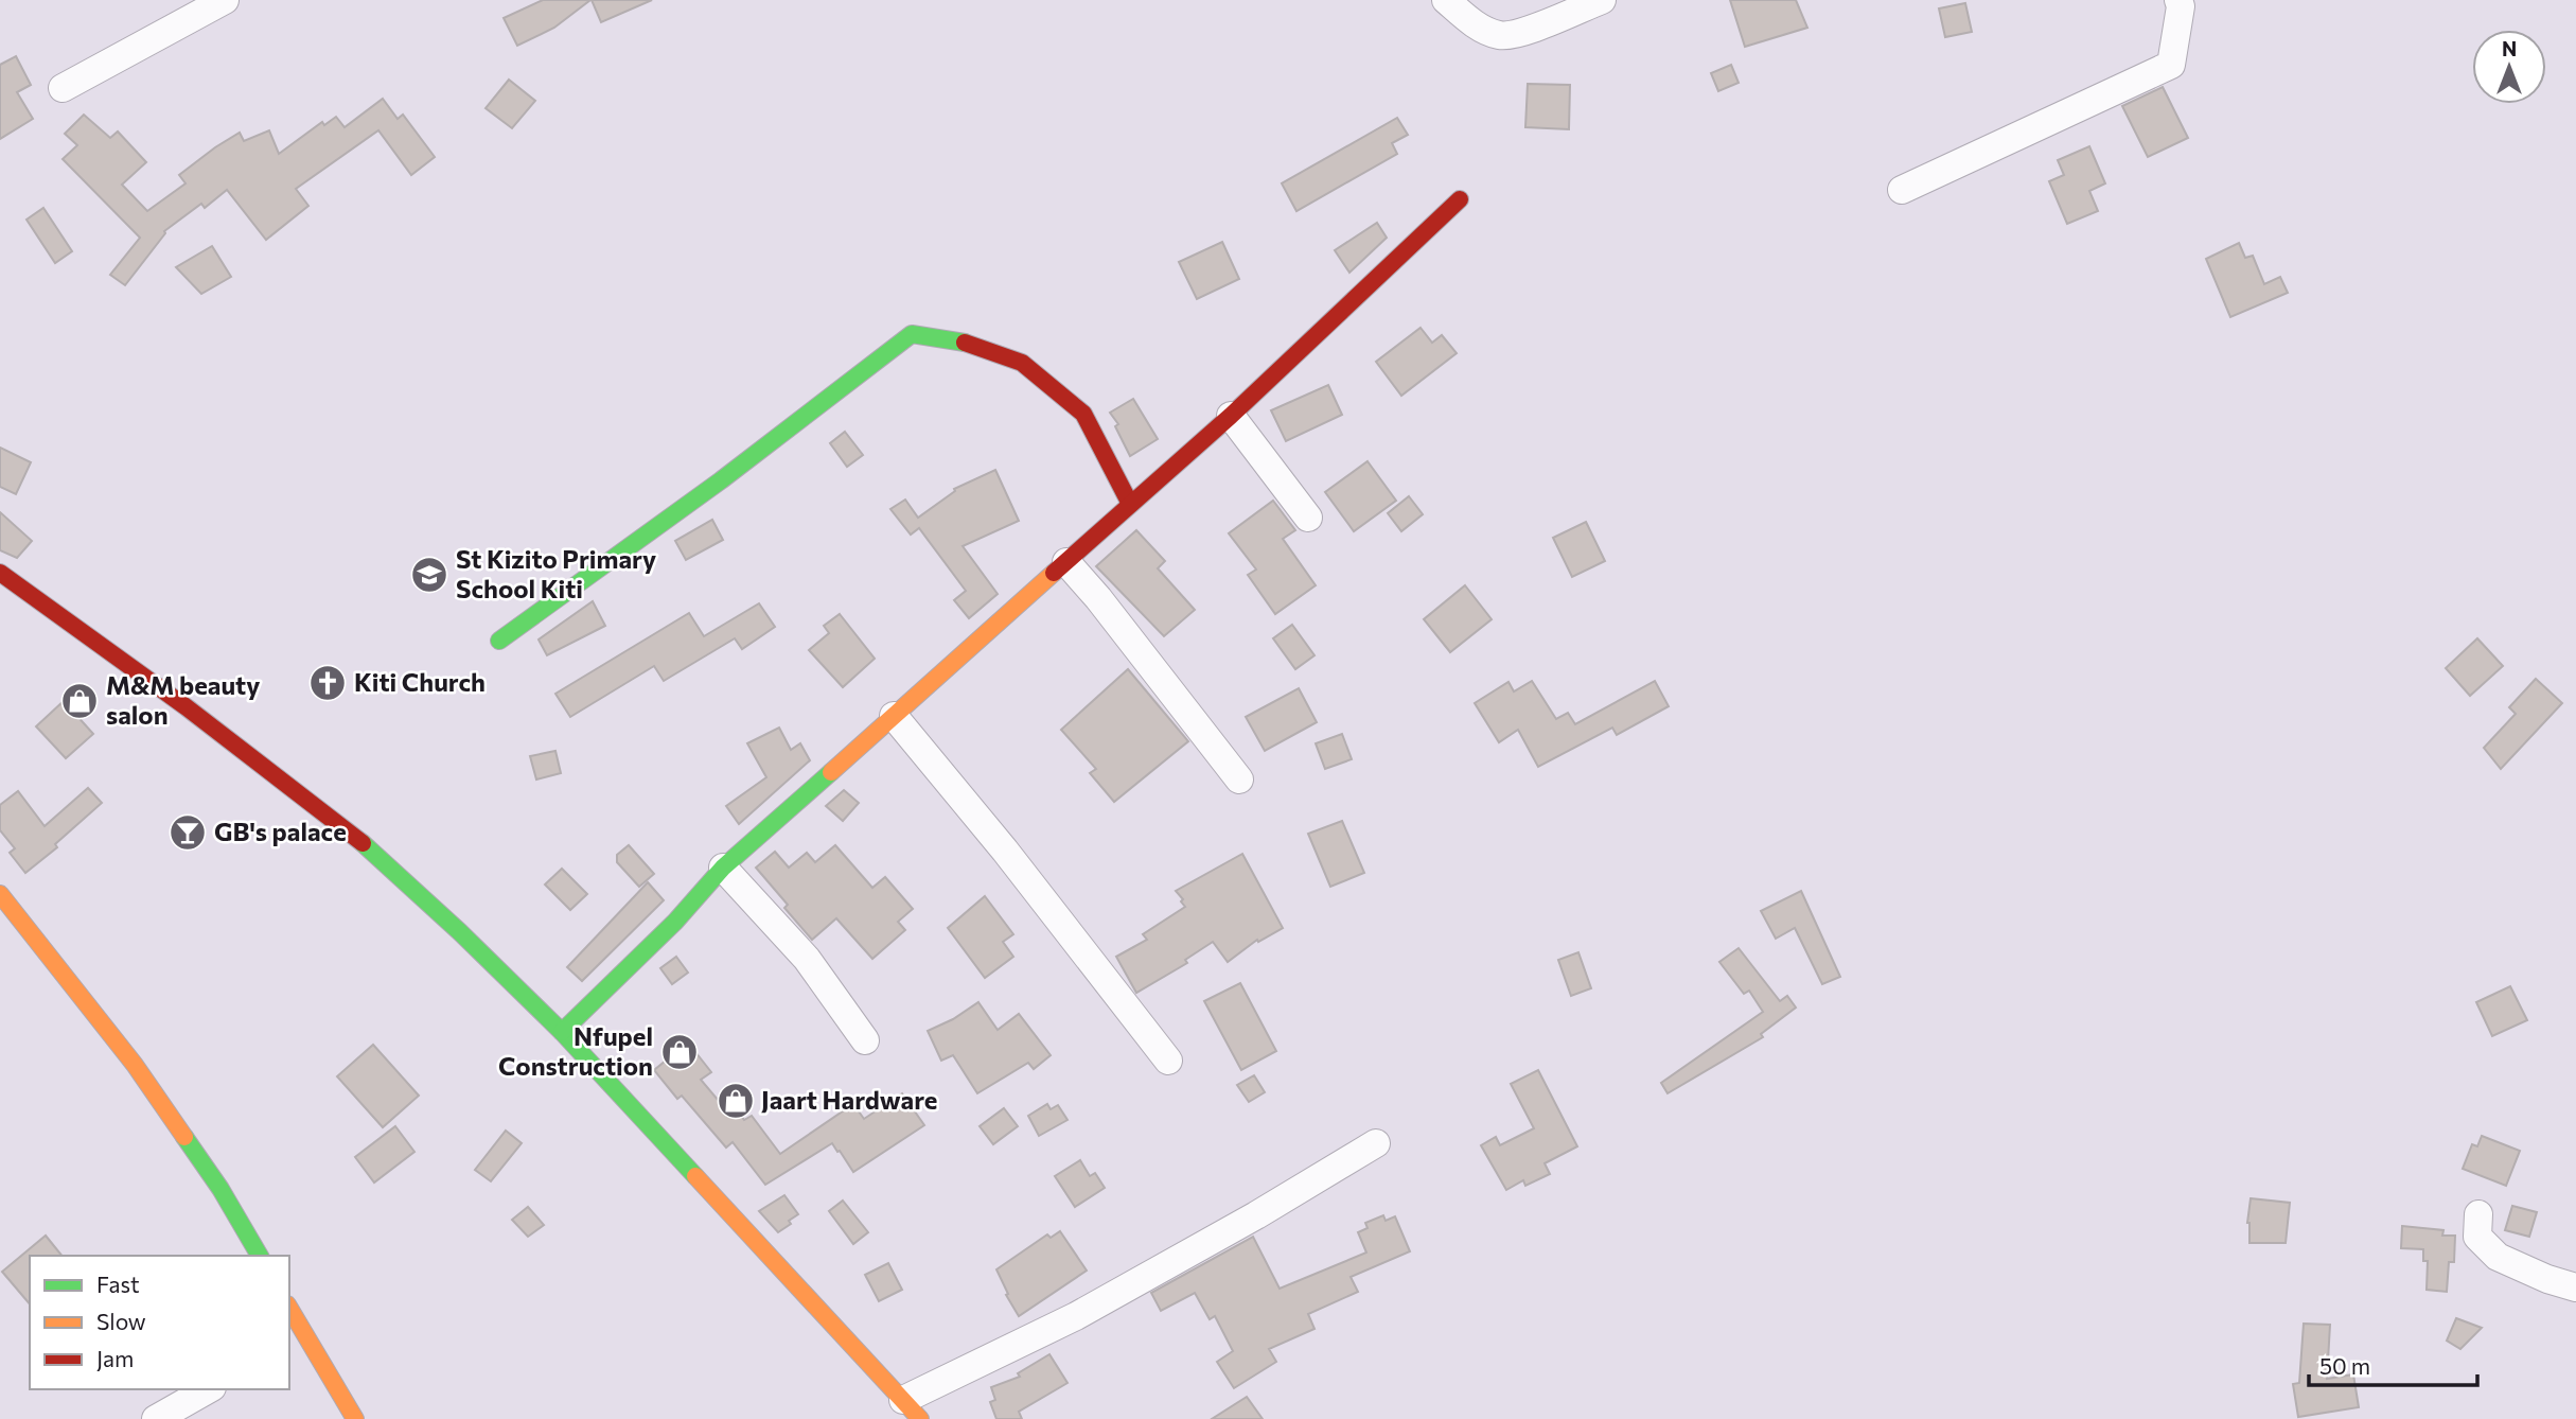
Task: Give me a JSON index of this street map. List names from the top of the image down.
{
  "places": {
    "school or university": ["St Kizito Primary School Kiti"],
    "church": ["Kiti Church"],
    "shop": ["M&M beauty salon", "Nfupel Construction", "Jaart Hardware"],
    "bar": ["GB's palace"]
  },
  "legend": ["Fast", "Slow", "Jam"],
  "scale_bar": "50 m",
  "north": "top"
}
